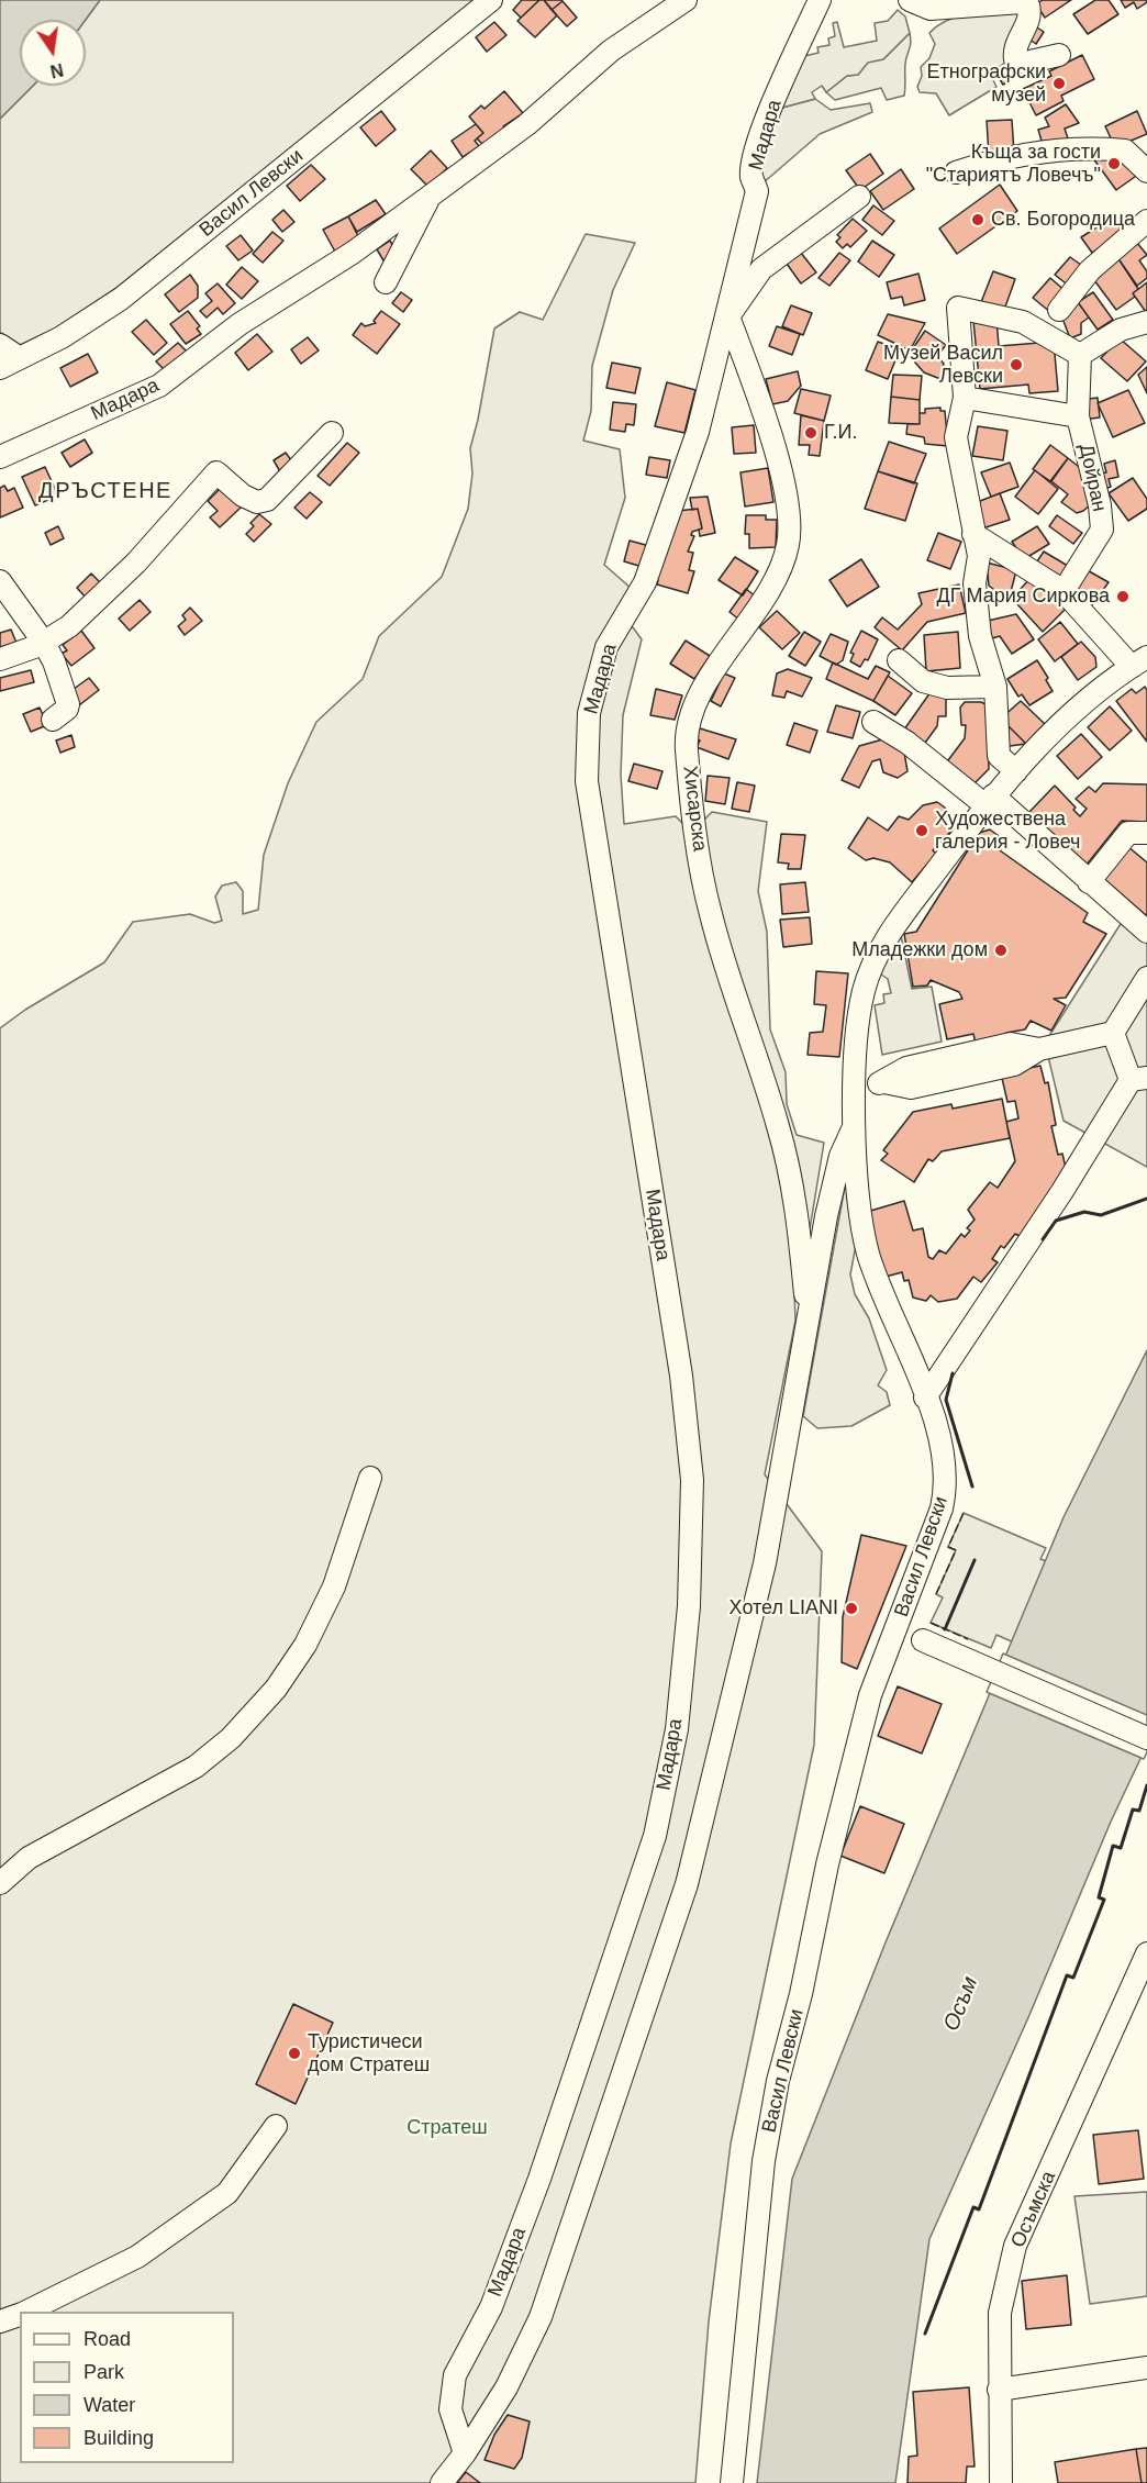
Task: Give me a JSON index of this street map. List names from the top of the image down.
{
  "streets": {
    "street": [
      "Мадара",
      "Васил Левски",
      "Дойран",
      "Хисарска",
      "Осъмска"
    ]
  },
  "crossings": [
    ["Мадара", "Хисарска"]
  ],
  "districts": ["ДРЪСТЕНЕ"],
  "water": ["Осъм"],
  "parks": ["Стратеш"],
  "places": [
    "Етнографски музей",
    "Къща за гости \"Стариятъ Ловечъ\"",
    "Св. Богородица",
    "Музей Васил Левски",
    "Г.И.",
    "ДГ Мария Сиркова",
    "Художествена галерия - Ловеч",
    "Младежки дом",
    "Хотел LIANI",
    "Туристичеси дом Стратеш"
  ],
  "legend": [
    "Road",
    "Park",
    "Water",
    "Building"
  ],
  "north": "bottom"
}
